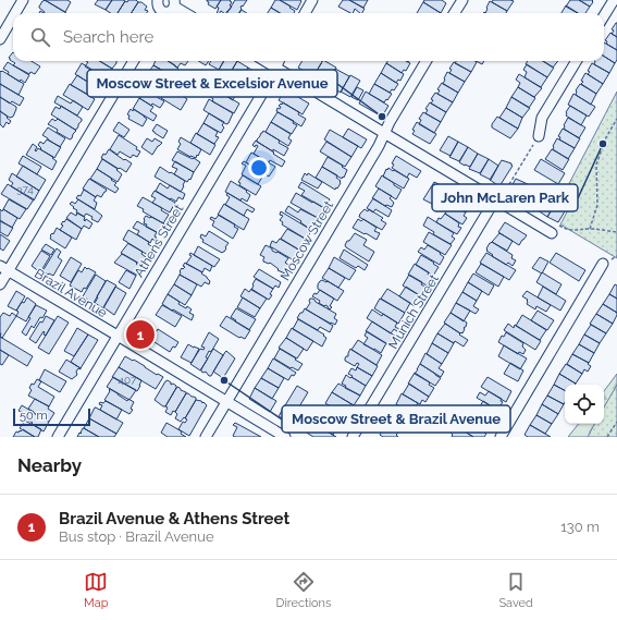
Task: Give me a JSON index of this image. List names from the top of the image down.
{
  "streets": {
    "street": [
      "Athens Street",
      "Moscow Street",
      "Brazil Avenue",
      "Munich Street"
    ]
  },
  "crossings": [
    ["Athens Street", "Brazil Avenue"],
    ["Moscow Street", "Brazil Avenue"]
  ],
  "places": ["Moscow Street & Excelsior Avenue", "John McLaren Park", "Moscow Street & Brazil Avenue"],
  "house_numbers": ["374", "407"],
  "scale_bar": "50 m",
  "page": {
    "search": "Search here",
    "pins": "1",
    "scale": "50 m",
    "heading": "Nearby",
    "list": [
      {
        "mark": "1",
        "name": "Brazil Avenue & Athens Street",
        "note": "Bus stop · Brazil Avenue",
        "value": "130 m"
      }
    ],
    "nav": ["Map", "Directions", "Saved"]
  }
}
